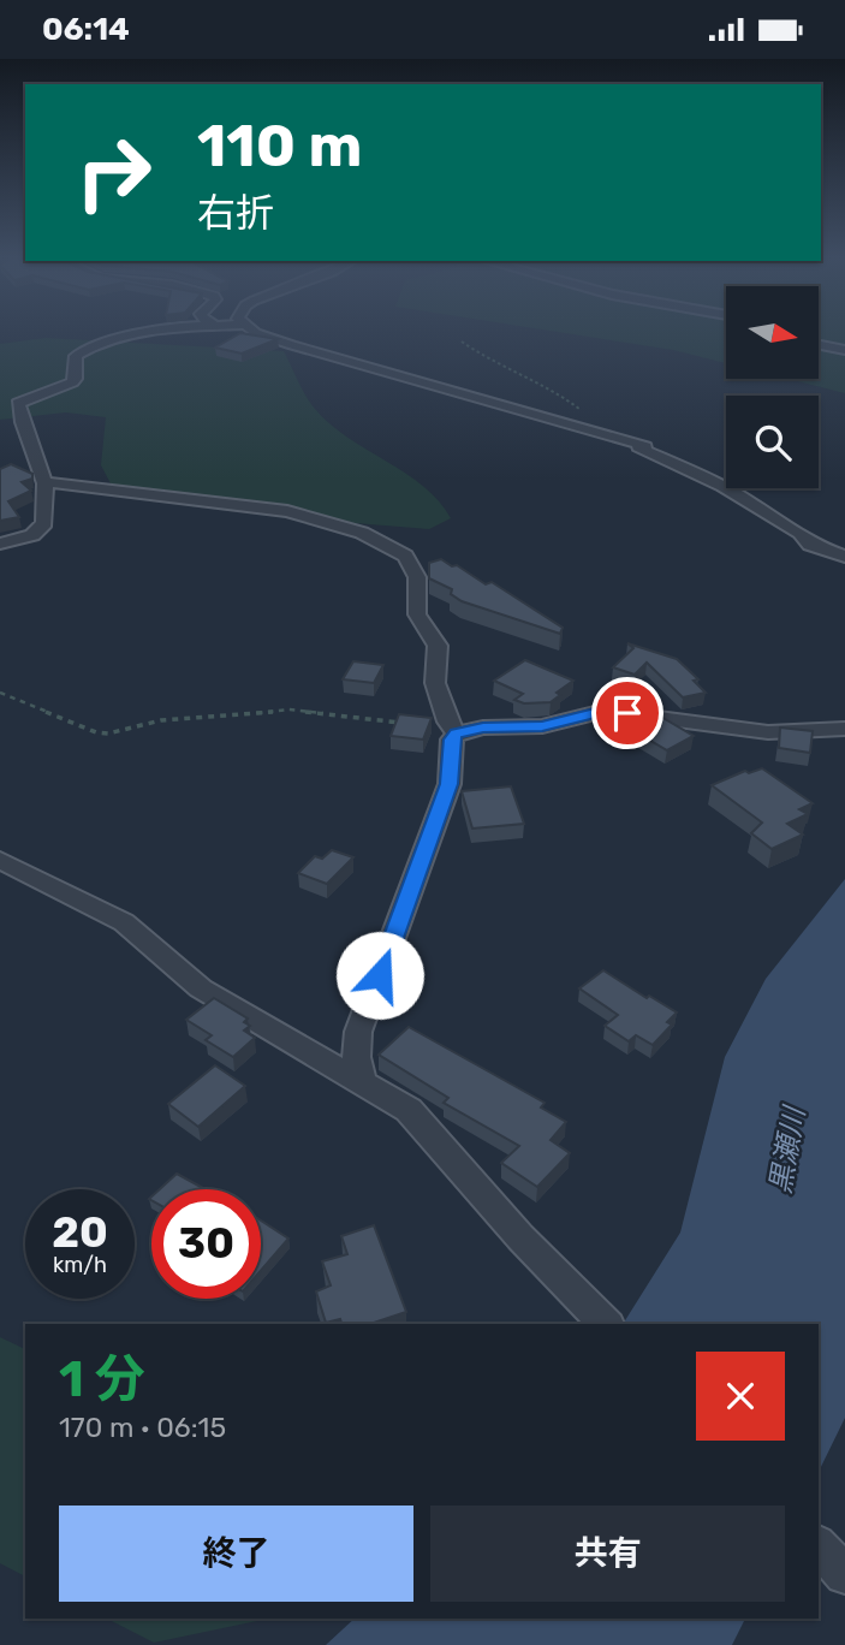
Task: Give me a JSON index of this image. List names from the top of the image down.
{
  "water": ["黒瀬川"],
  "north": "right",
  "page": {
    "status": "06:14",
    "turn": ["110 m", "右折"],
    "speed": "20 km/h",
    "limit": "30",
    "heading": ["1 分", "170 m · 06:15"],
    "buttons": ["終了", "共有"]
  }
}
